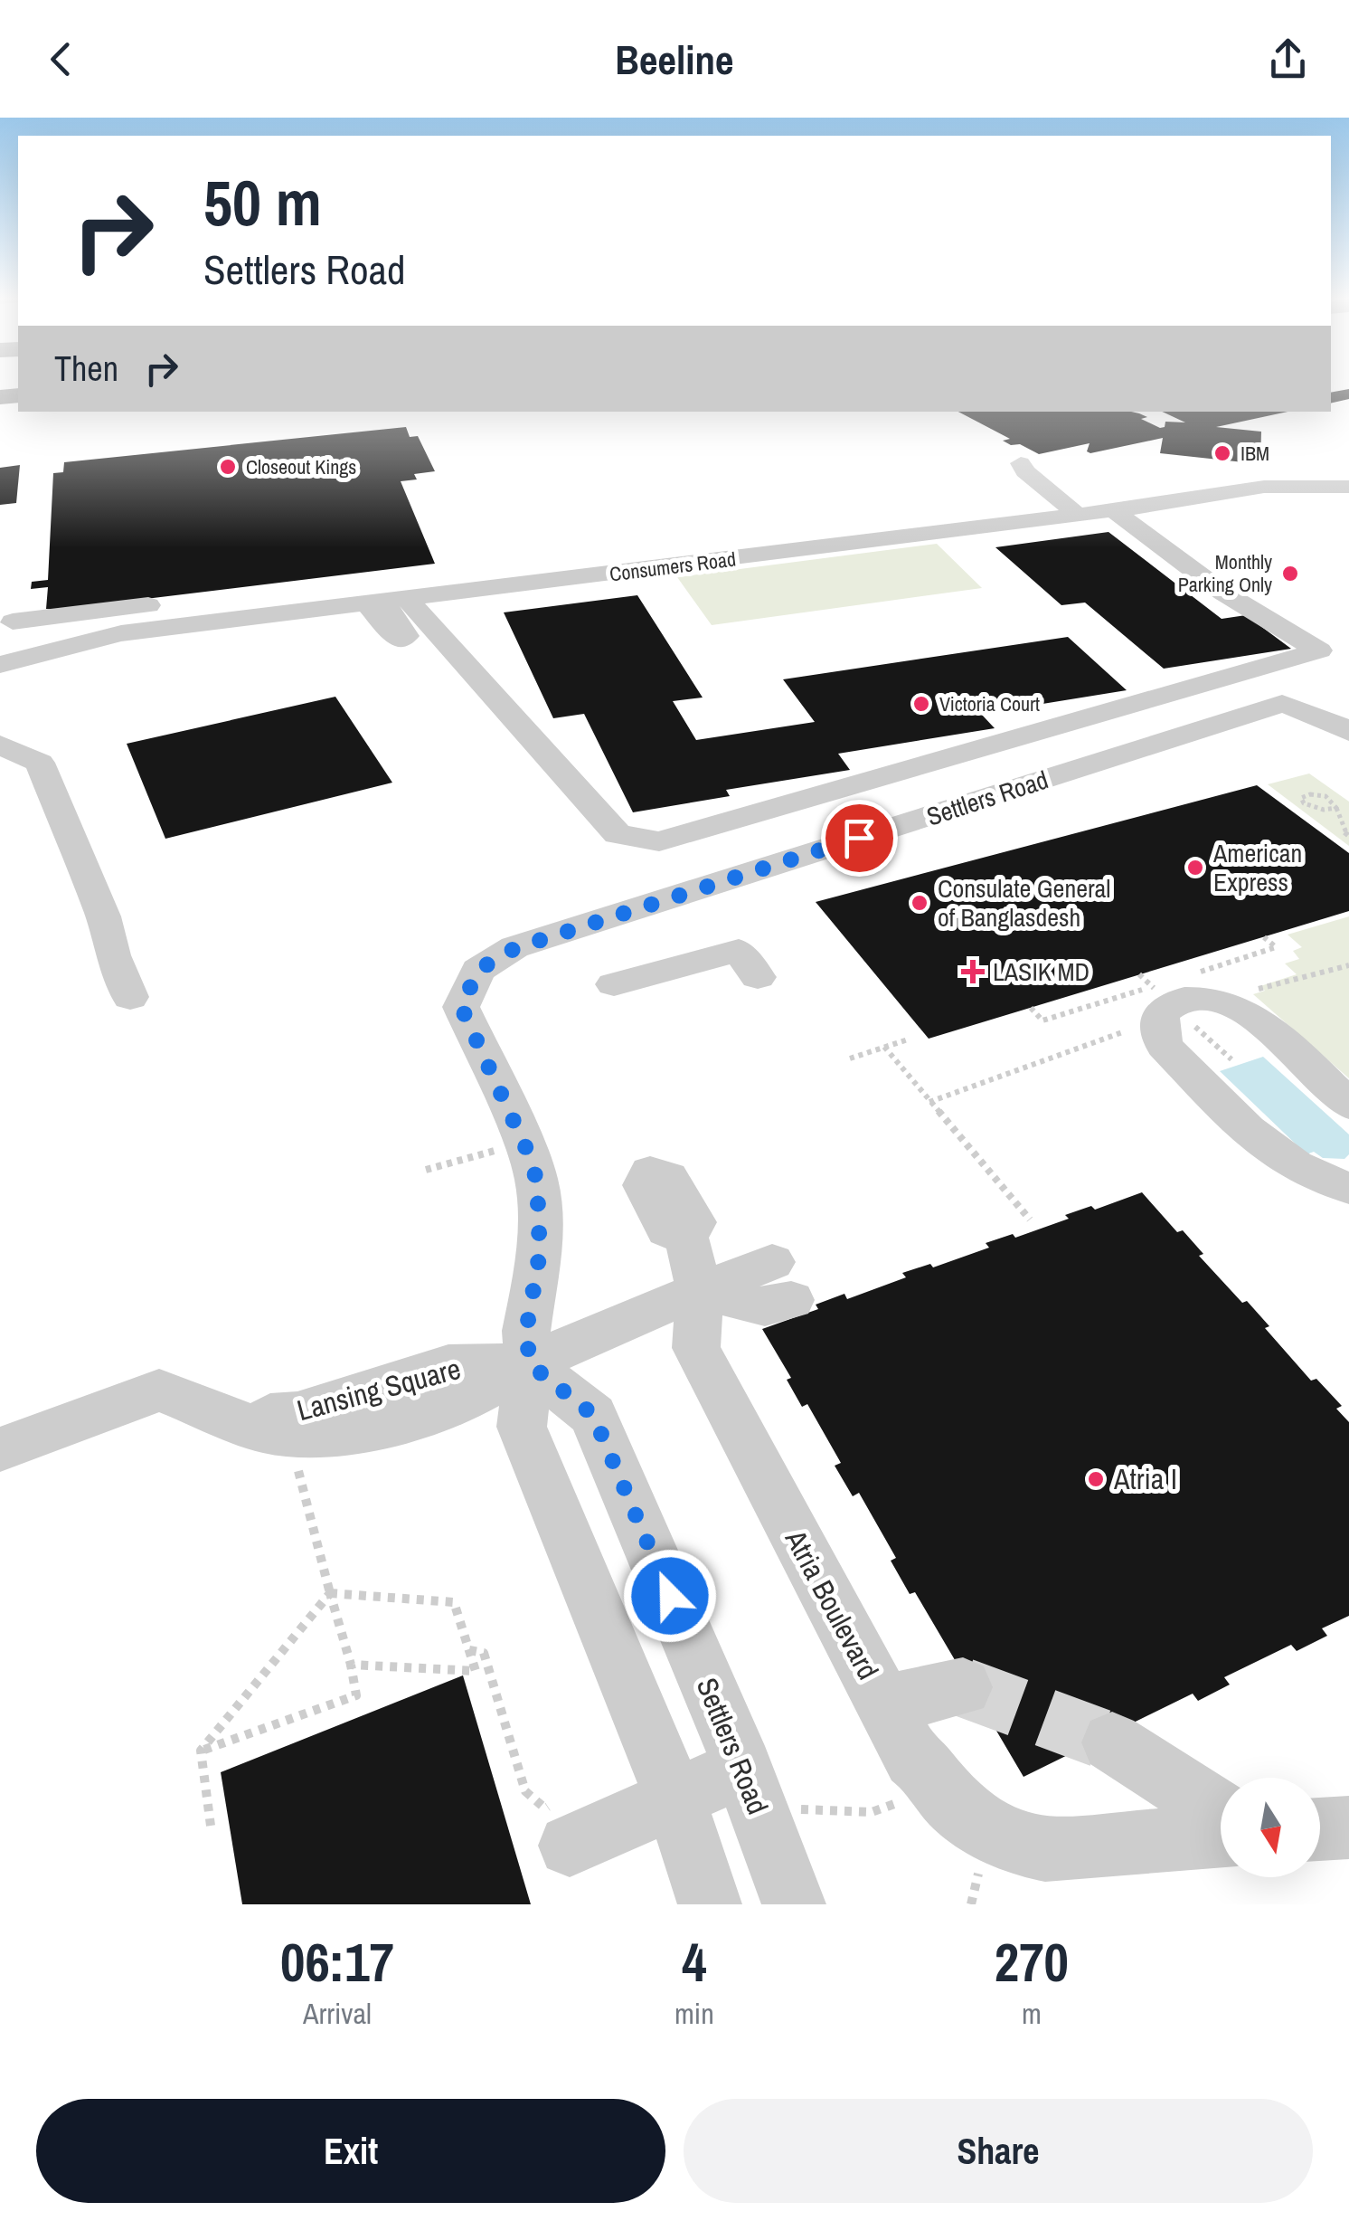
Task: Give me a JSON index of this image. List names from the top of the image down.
{
  "streets": {
    "street": [
      "Consumers Road",
      "Settlers Road",
      "Lansing Square",
      "Atria Boulevard"
    ]
  },
  "crossings": [
    ["Settlers Road", "Lansing Square"]
  ],
  "places": {
    "other": [
      "IBM",
      "Closeout Kings",
      "Monthly Parking Only",
      "Victoria Court",
      "American Express",
      "Consulate General of Banglasdesh",
      "Atria I"
    ],
    "health": ["LASIK MD"]
  },
  "north": "bottom",
  "page": {
    "header": "Beeline",
    "turn": ["50 m", "Settlers Road"],
    "then": "Then",
    "eta": [
      "06:17",
      "Arrival",
      "4",
      "min",
      "270",
      "m"
    ],
    "buttons": ["Exit", "Share"]
  }
}
